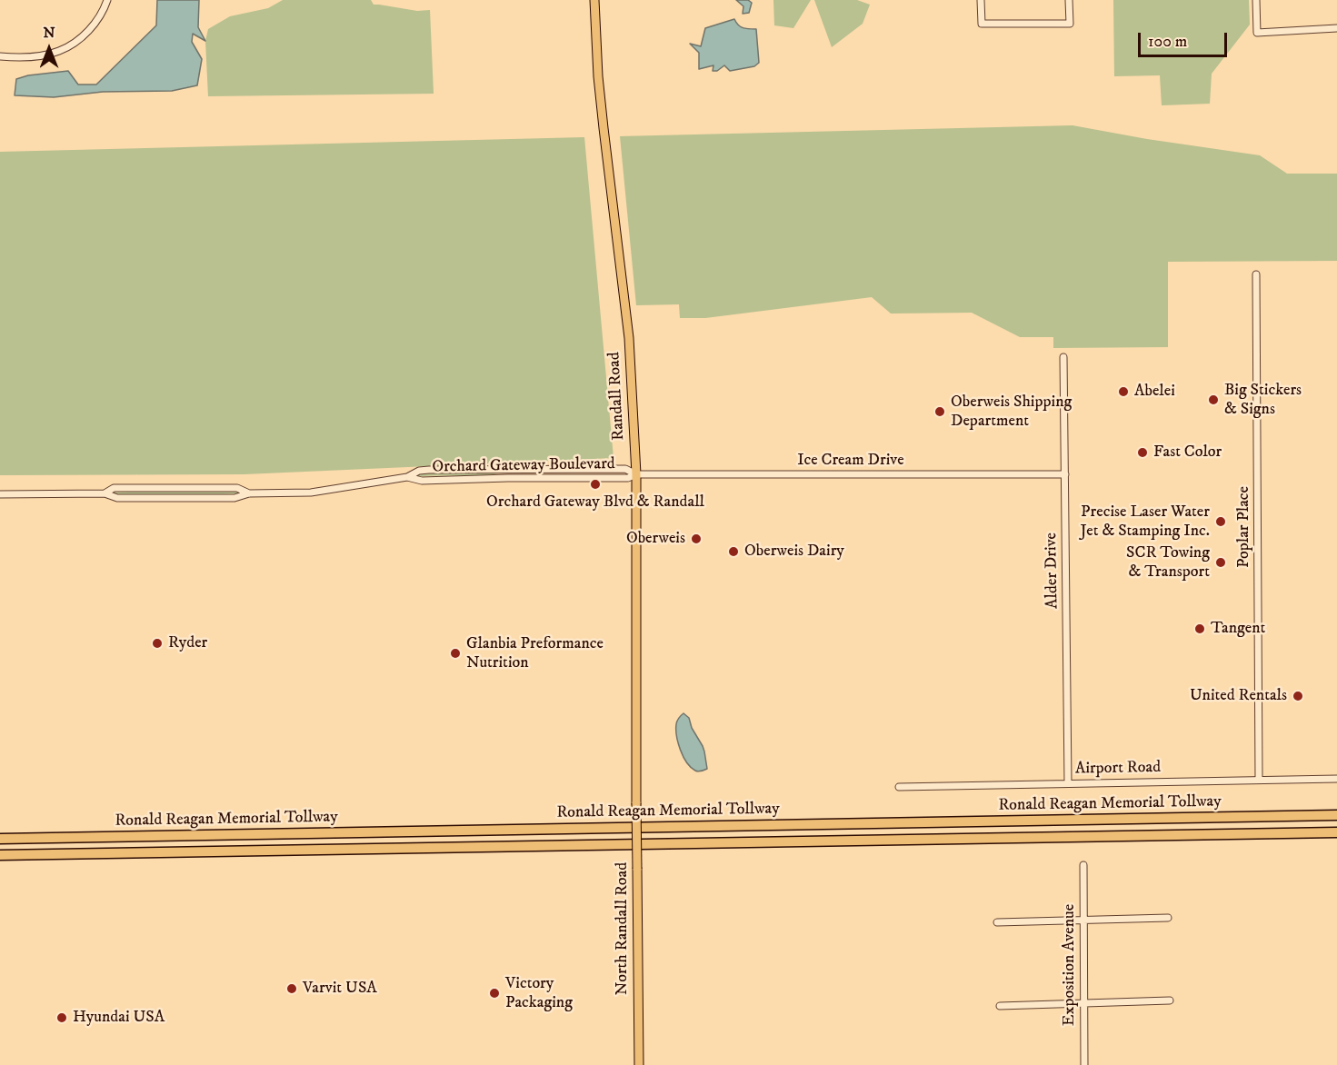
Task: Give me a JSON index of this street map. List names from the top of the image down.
{
  "streets": {
    "highway": ["Ronald Reagan Memorial Tollway"],
    "main road": ["Randall Road", "North Randall Road"],
    "street": [
      "Ice Cream Drive",
      "Orchard Gateway Boulevard",
      "Poplar Place",
      "Alder Drive",
      "Airport Road",
      "Exposition Avenue"
    ]
  },
  "crossings": [
    ["Randall Road", "Ice Cream Drive"],
    ["Randall Road", "Orchard Gateway Boulevard"],
    ["Randall Road", "North Randall Road"],
    ["Ice Cream Drive", "Orchard Gateway Boulevard"],
    ["Ice Cream Drive", "Alder Drive"],
    ["Poplar Place", "Airport Road"],
    ["Alder Drive", "Airport Road"]
  ],
  "places": [
    "Abelei",
    "Big Stickers & Signs",
    "Oberweis Shipping Department",
    "Fast Color",
    "Orchard Gateway Blvd & Randall",
    "Precise Laser Water Jet & Stamping Inc.",
    "Oberweis",
    "Oberweis Dairy",
    "SCR Towing & Transport",
    "Tangent",
    "Ryder",
    "Glanbia Preformance Nutrition",
    "United Rentals",
    "Varvit USA",
    "Victory Packaging",
    "Hyundai USA"
  ],
  "scale_bar": "100 m",
  "north": "top"
}
